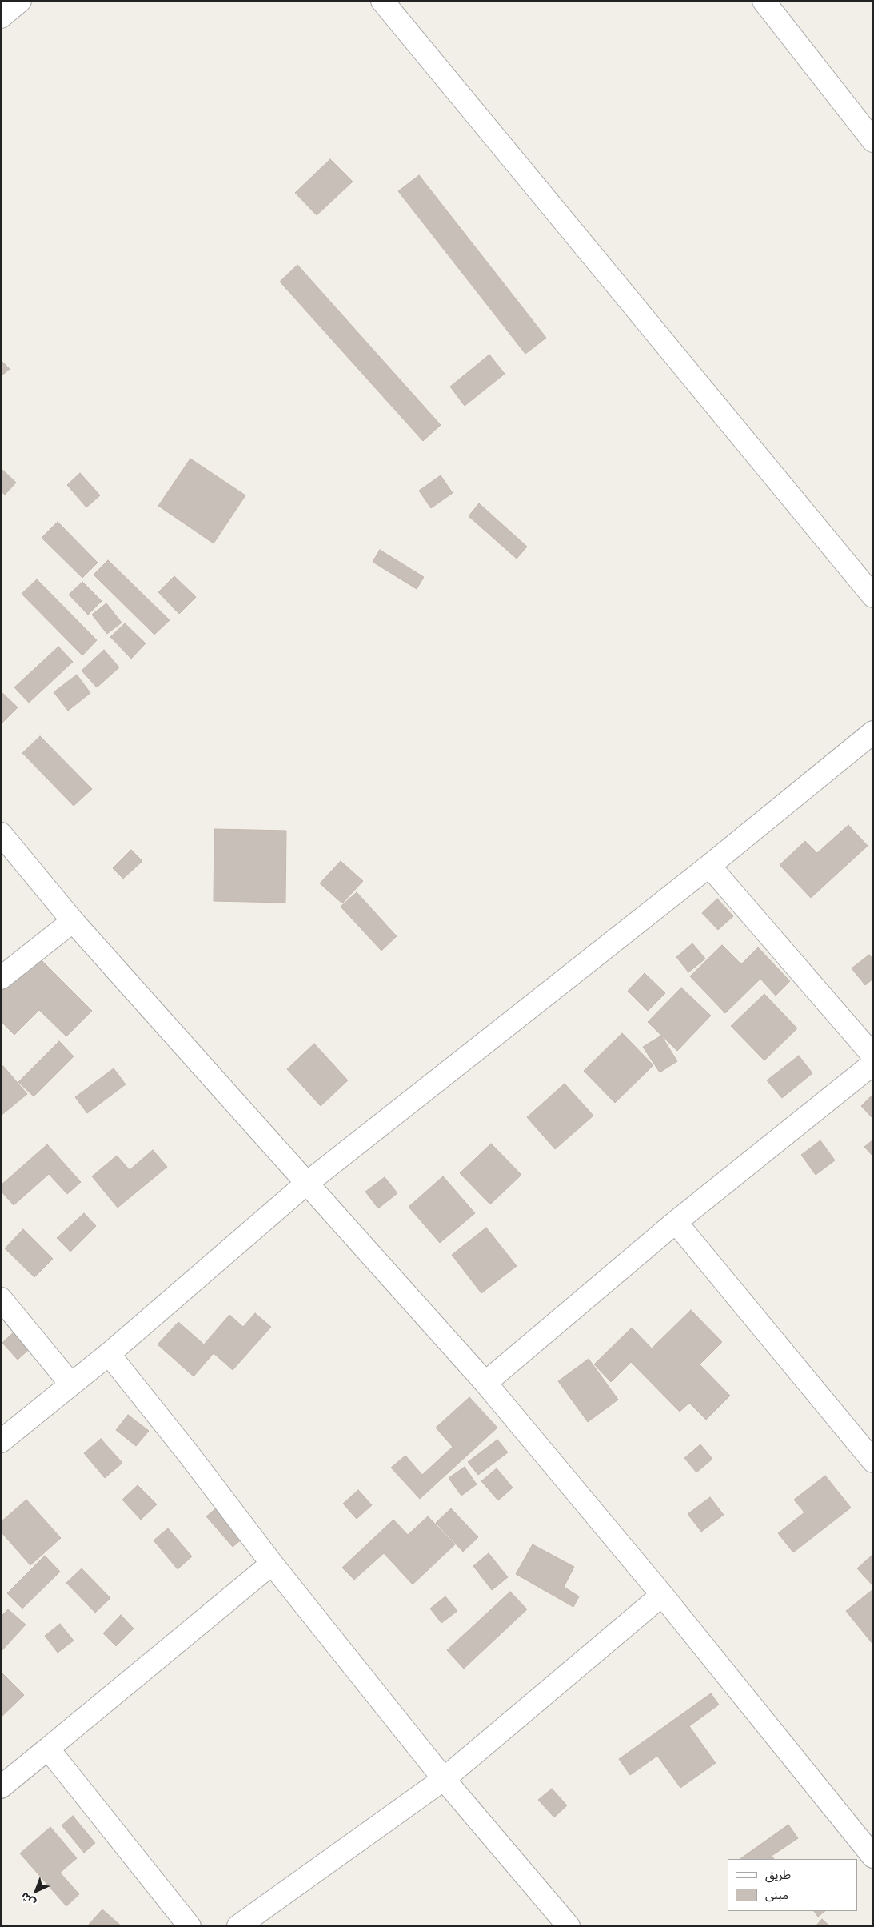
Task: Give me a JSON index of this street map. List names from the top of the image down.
{
  "legend": ["طريق", "مبنى"],
  "north": "bottom left"
}
